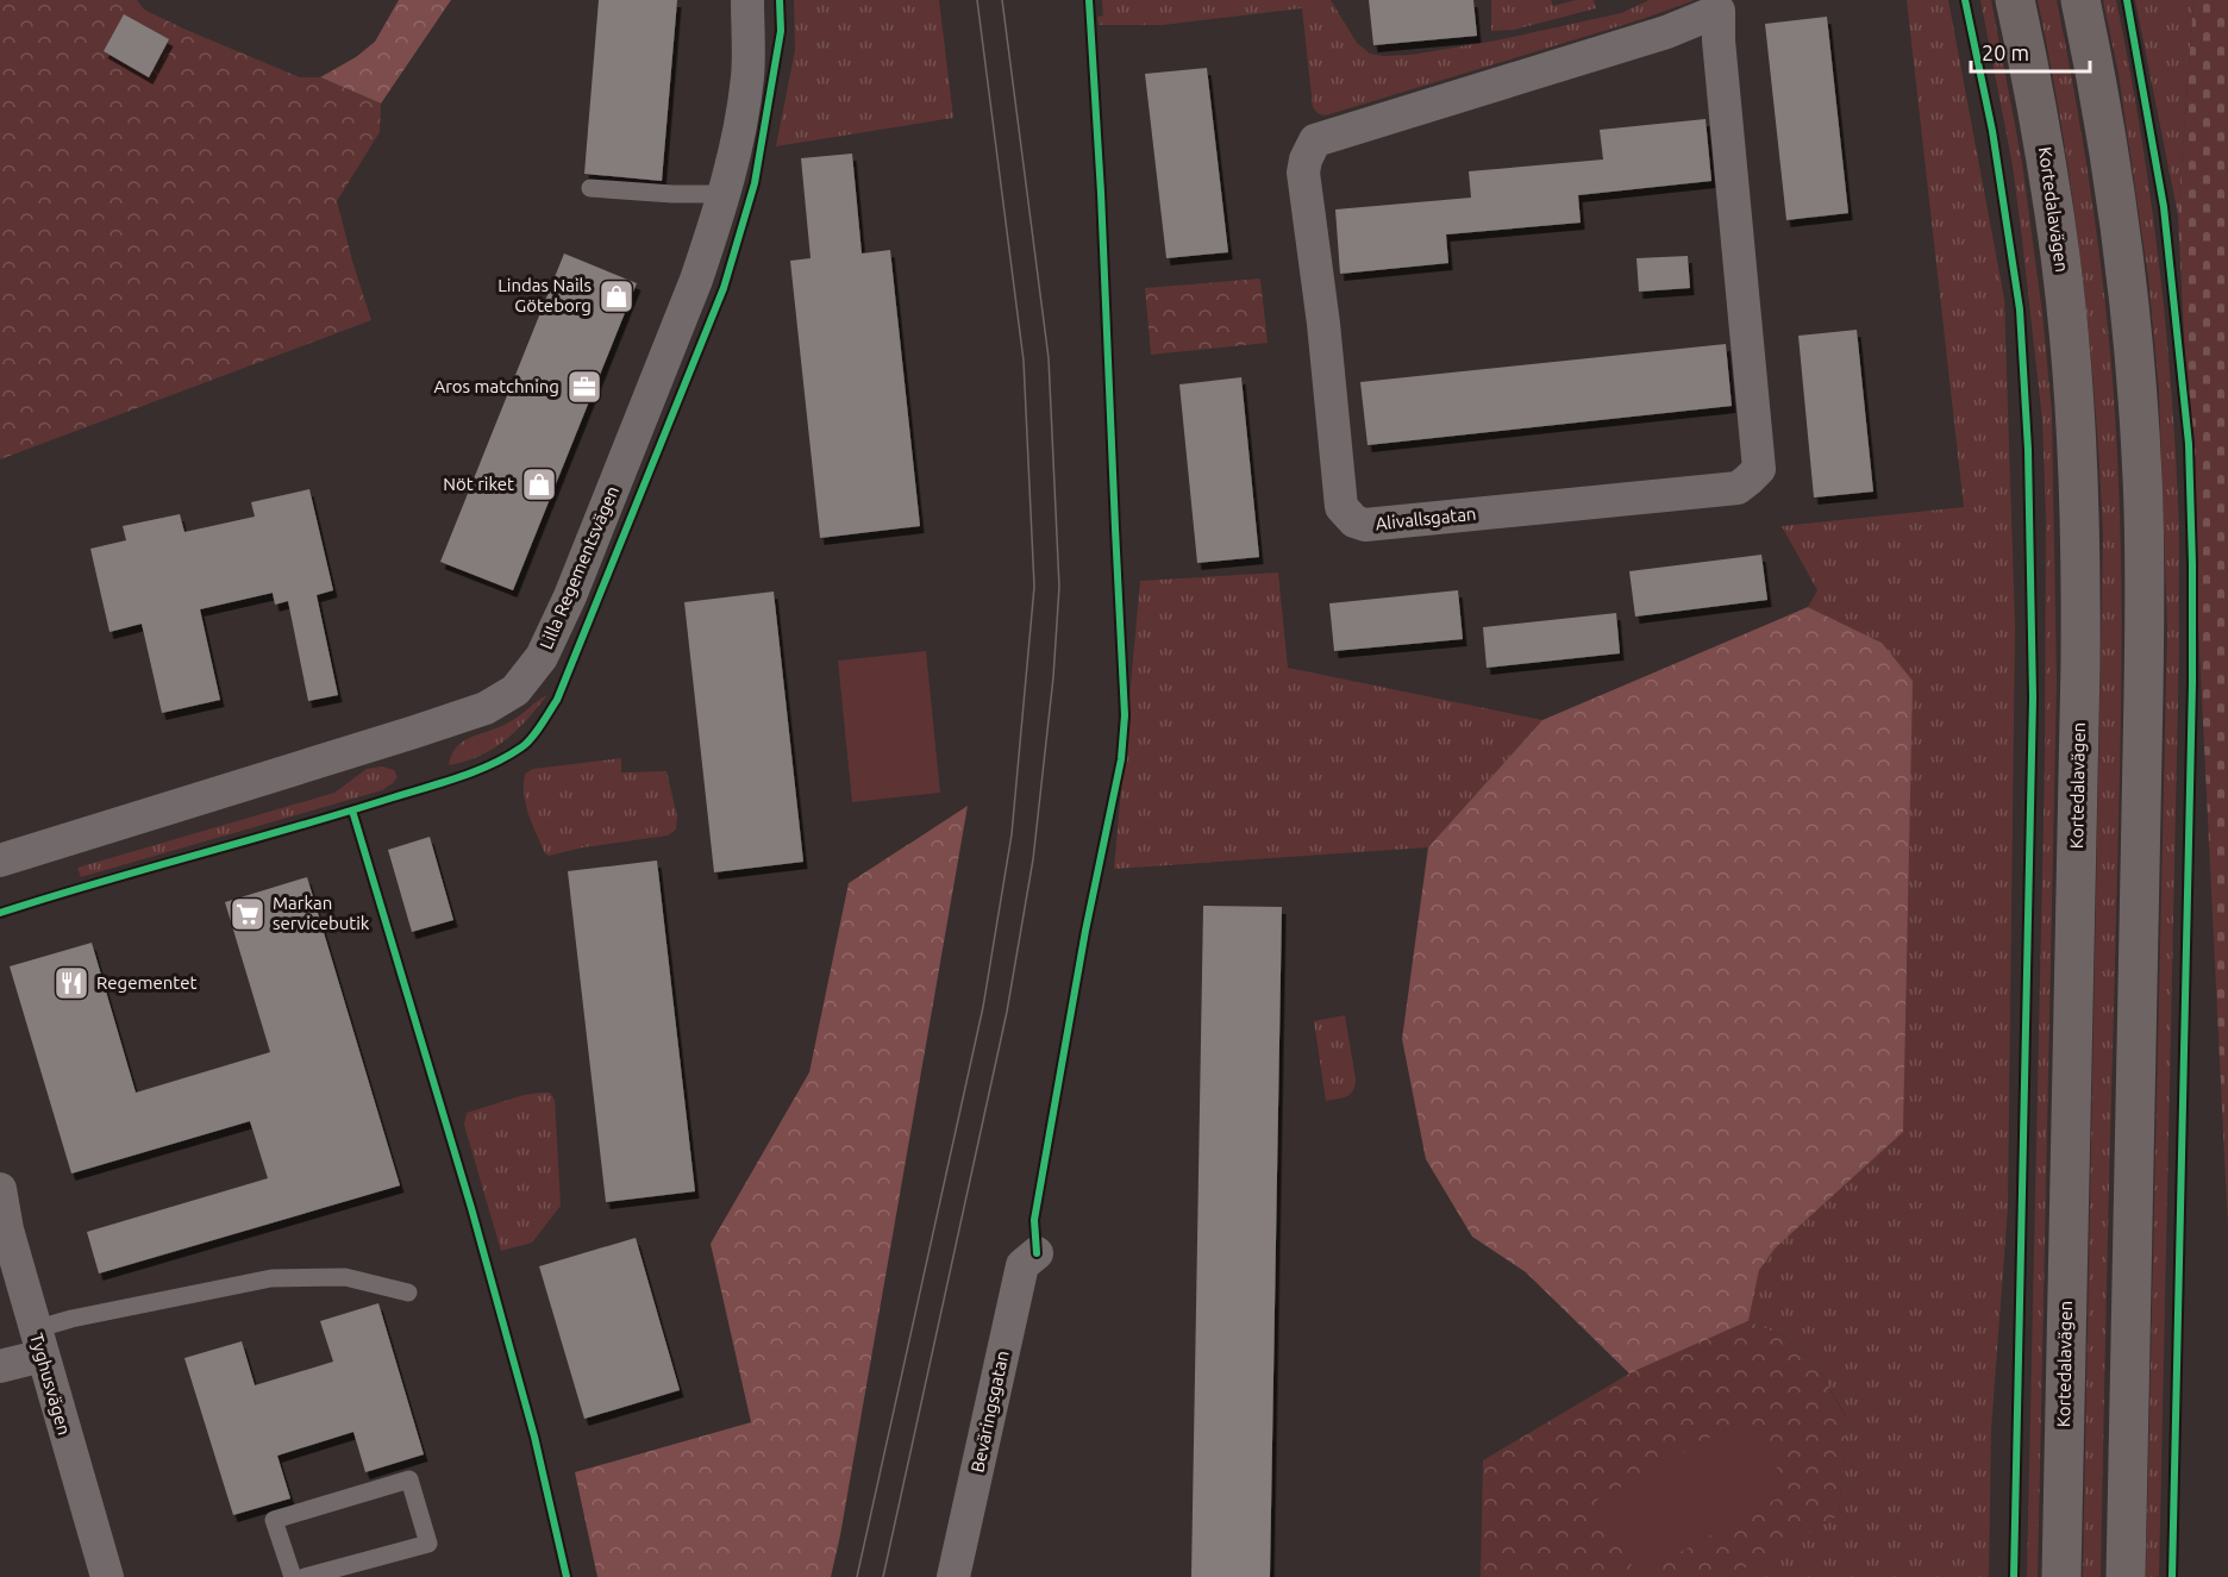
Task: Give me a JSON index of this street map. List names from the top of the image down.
{
  "streets": {
    "main road": ["Kortedalavägen"],
    "street": [
      "Alivallsgatan",
      "Lilla Regementsvägen",
      "Tyghusvägen",
      "Beväringsgatan"
    ]
  },
  "places": {
    "shop": ["Lindas Nails Göteborg", "Nöt riket"],
    "office": ["Aros matchning"],
    "supermarket": ["Markan servicebutik"],
    "restaurant": ["Regementet"]
  },
  "scale_bar": "20 m"
}
